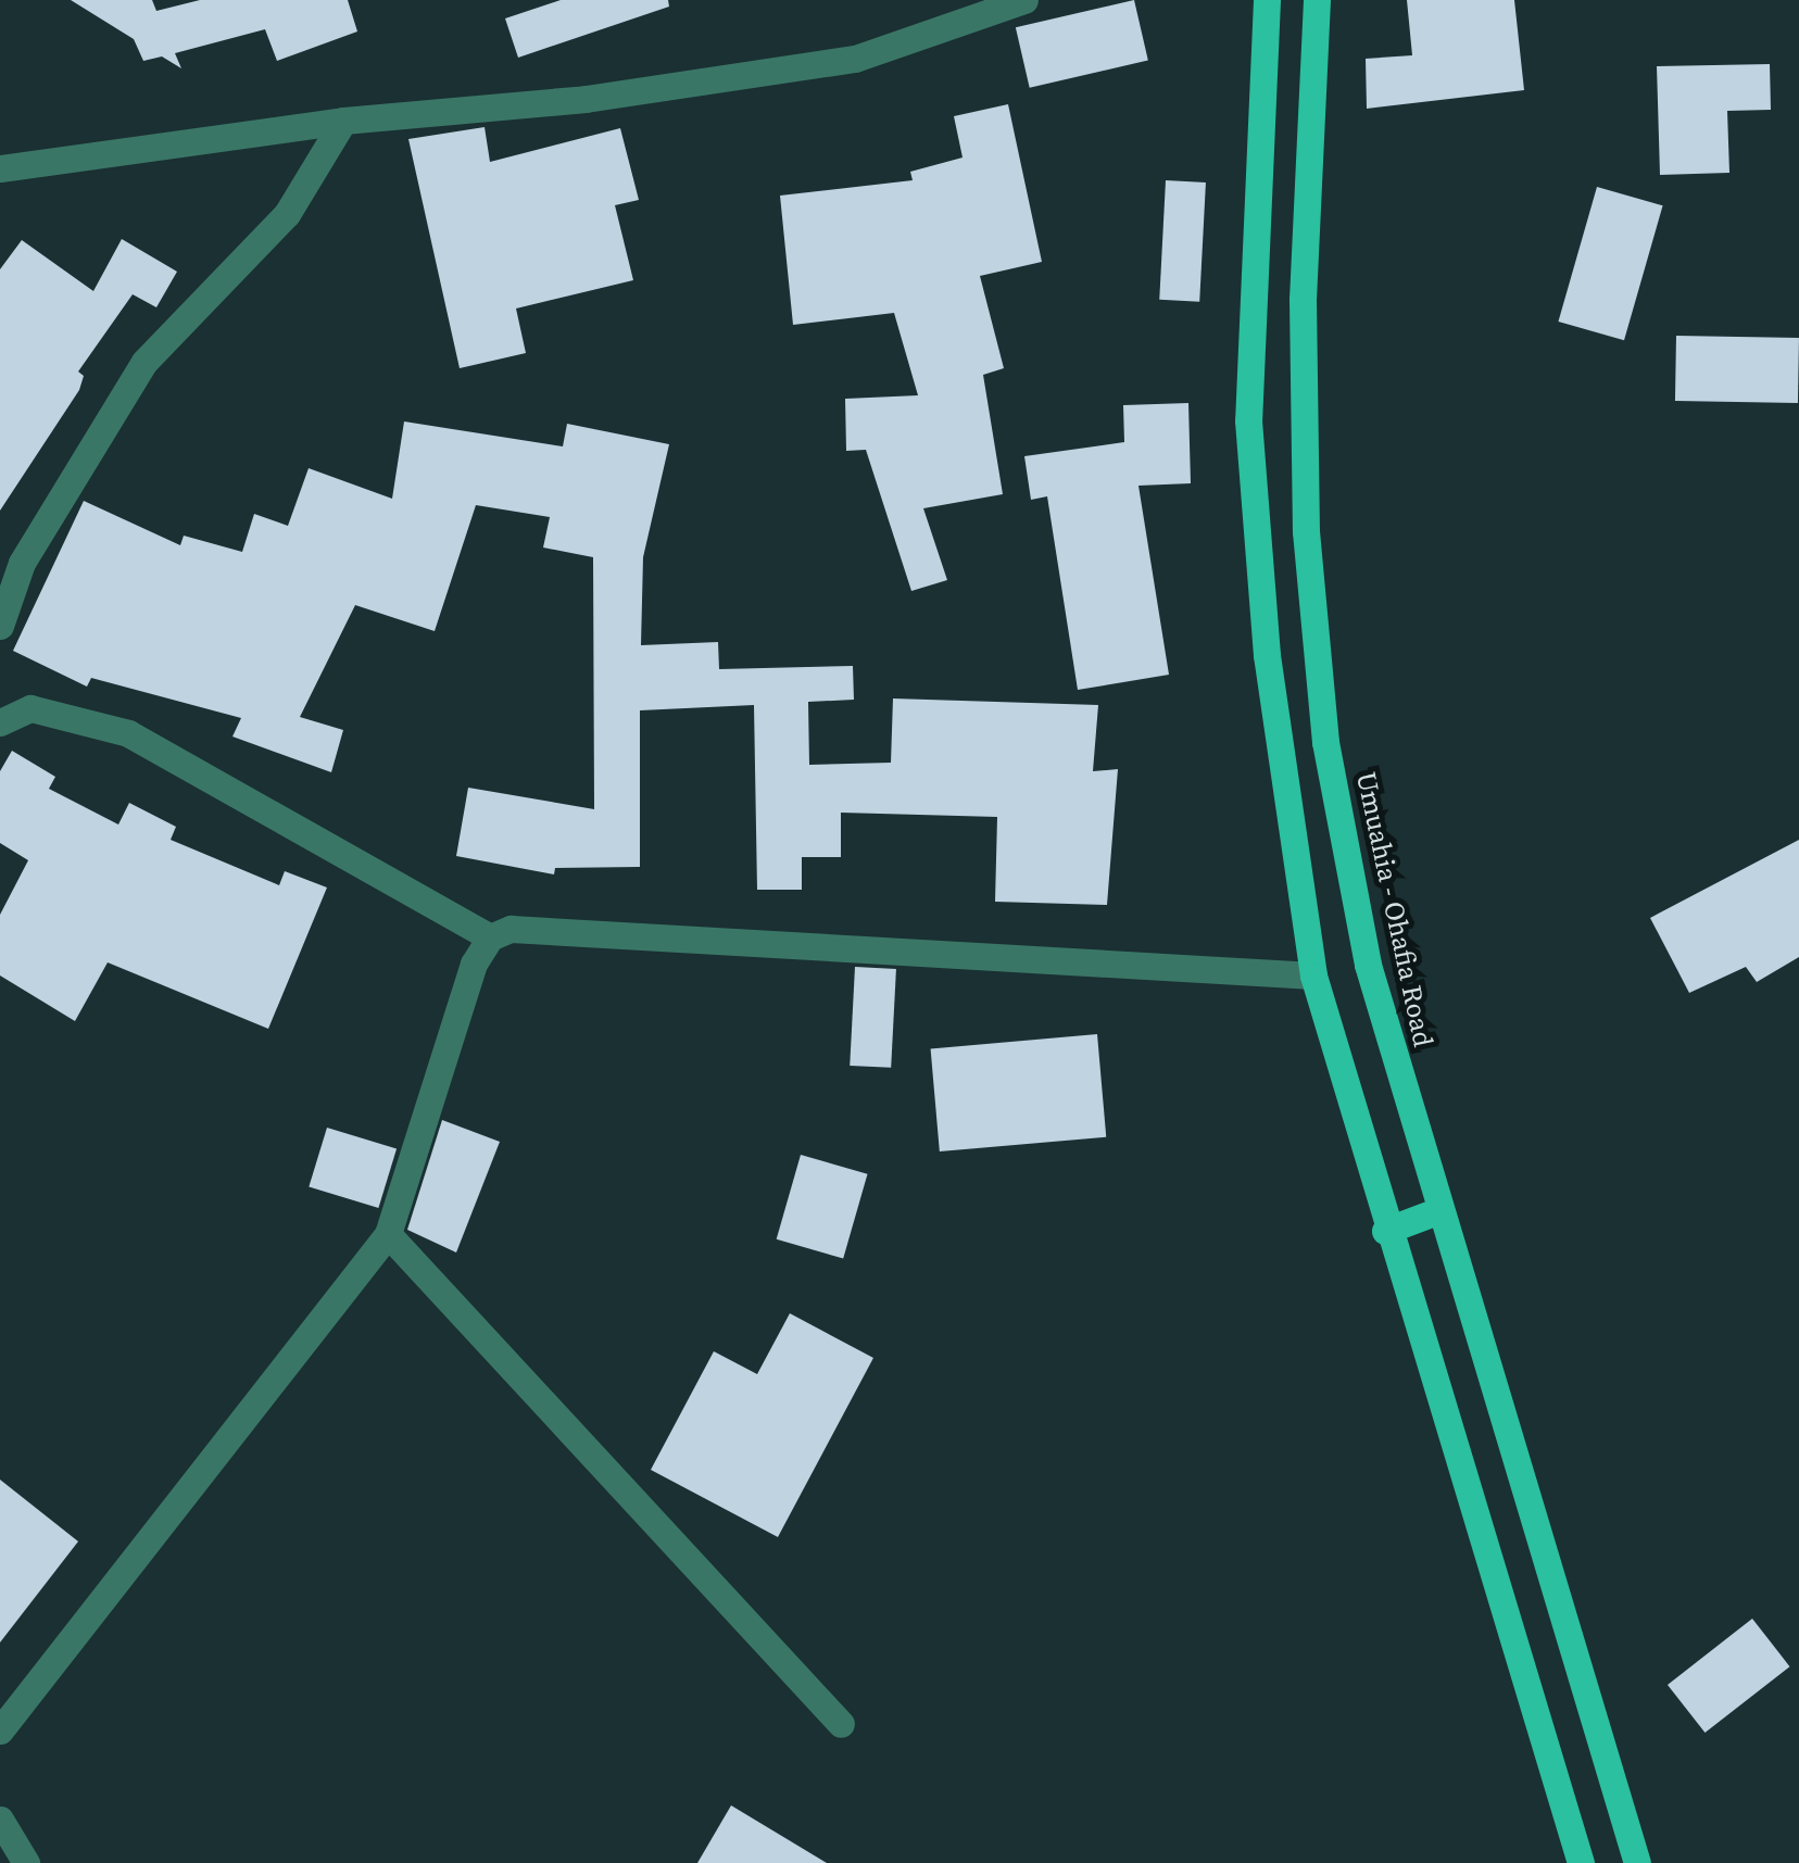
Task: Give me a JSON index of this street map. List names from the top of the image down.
{
  "streets": {
    "main road": ["Umuahia - Ohafia Road"]
  }
}
